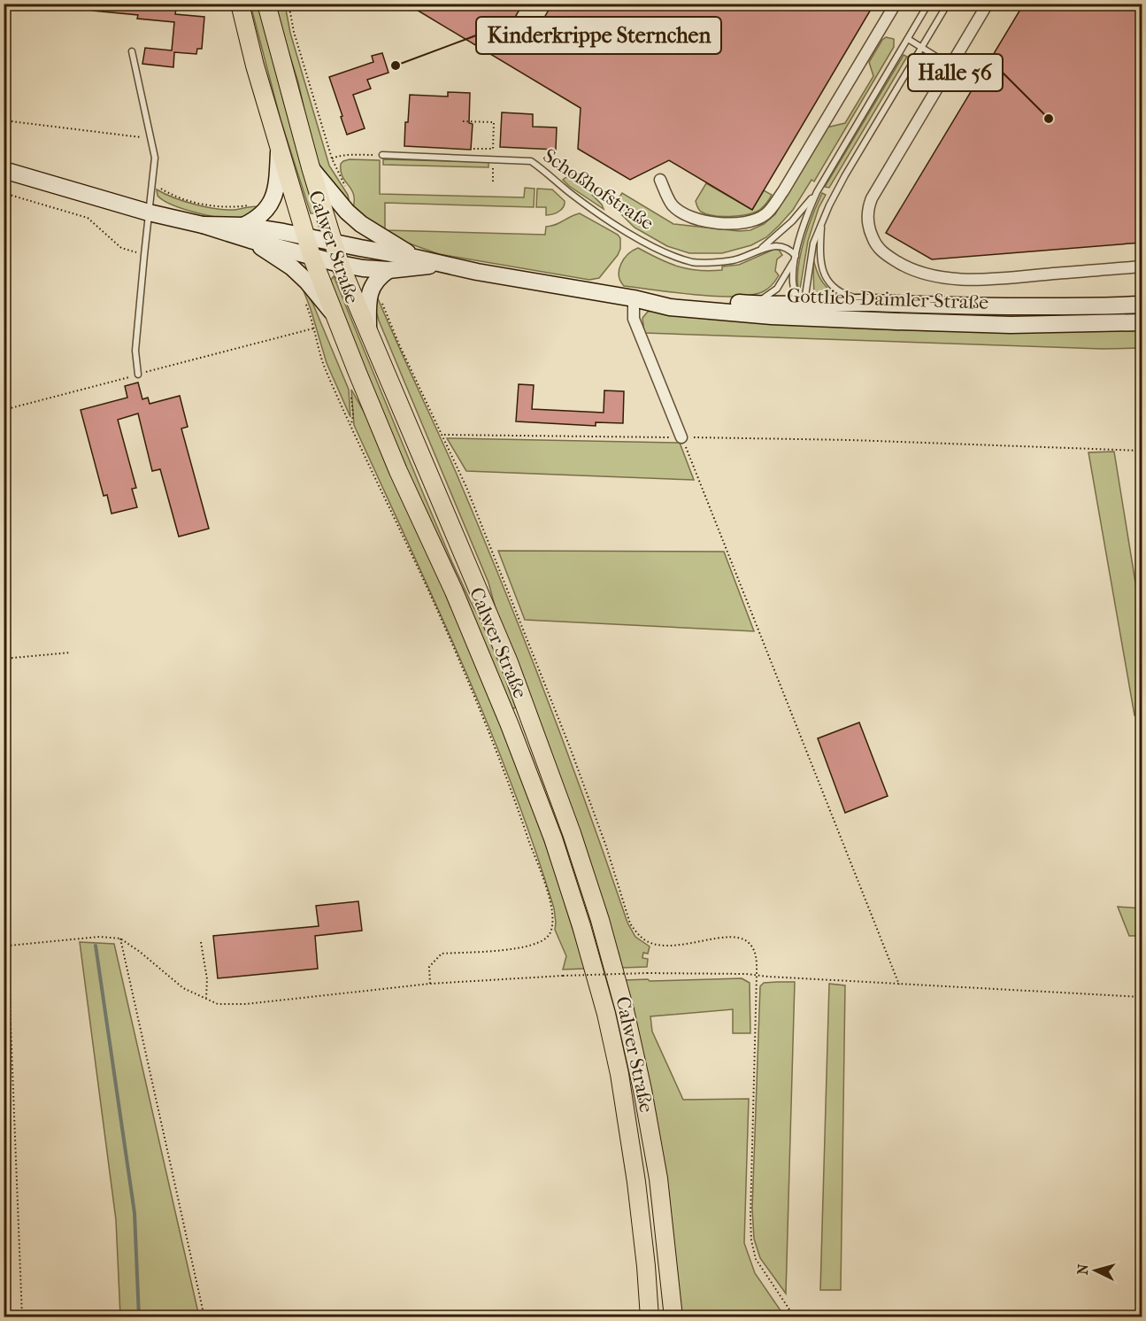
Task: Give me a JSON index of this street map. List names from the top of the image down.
{
  "streets": {
    "main road": ["Calwer Straße", "Gottlieb-Daimler-Straße"],
    "lane": ["Schoßhofstraße"]
  },
  "crossings": [
    ["Calwer Straße", "Gottlieb-Daimler-Straße"]
  ],
  "places": ["Kinderkrippe Sternchen", "Halle 56"],
  "north": "left"
}
